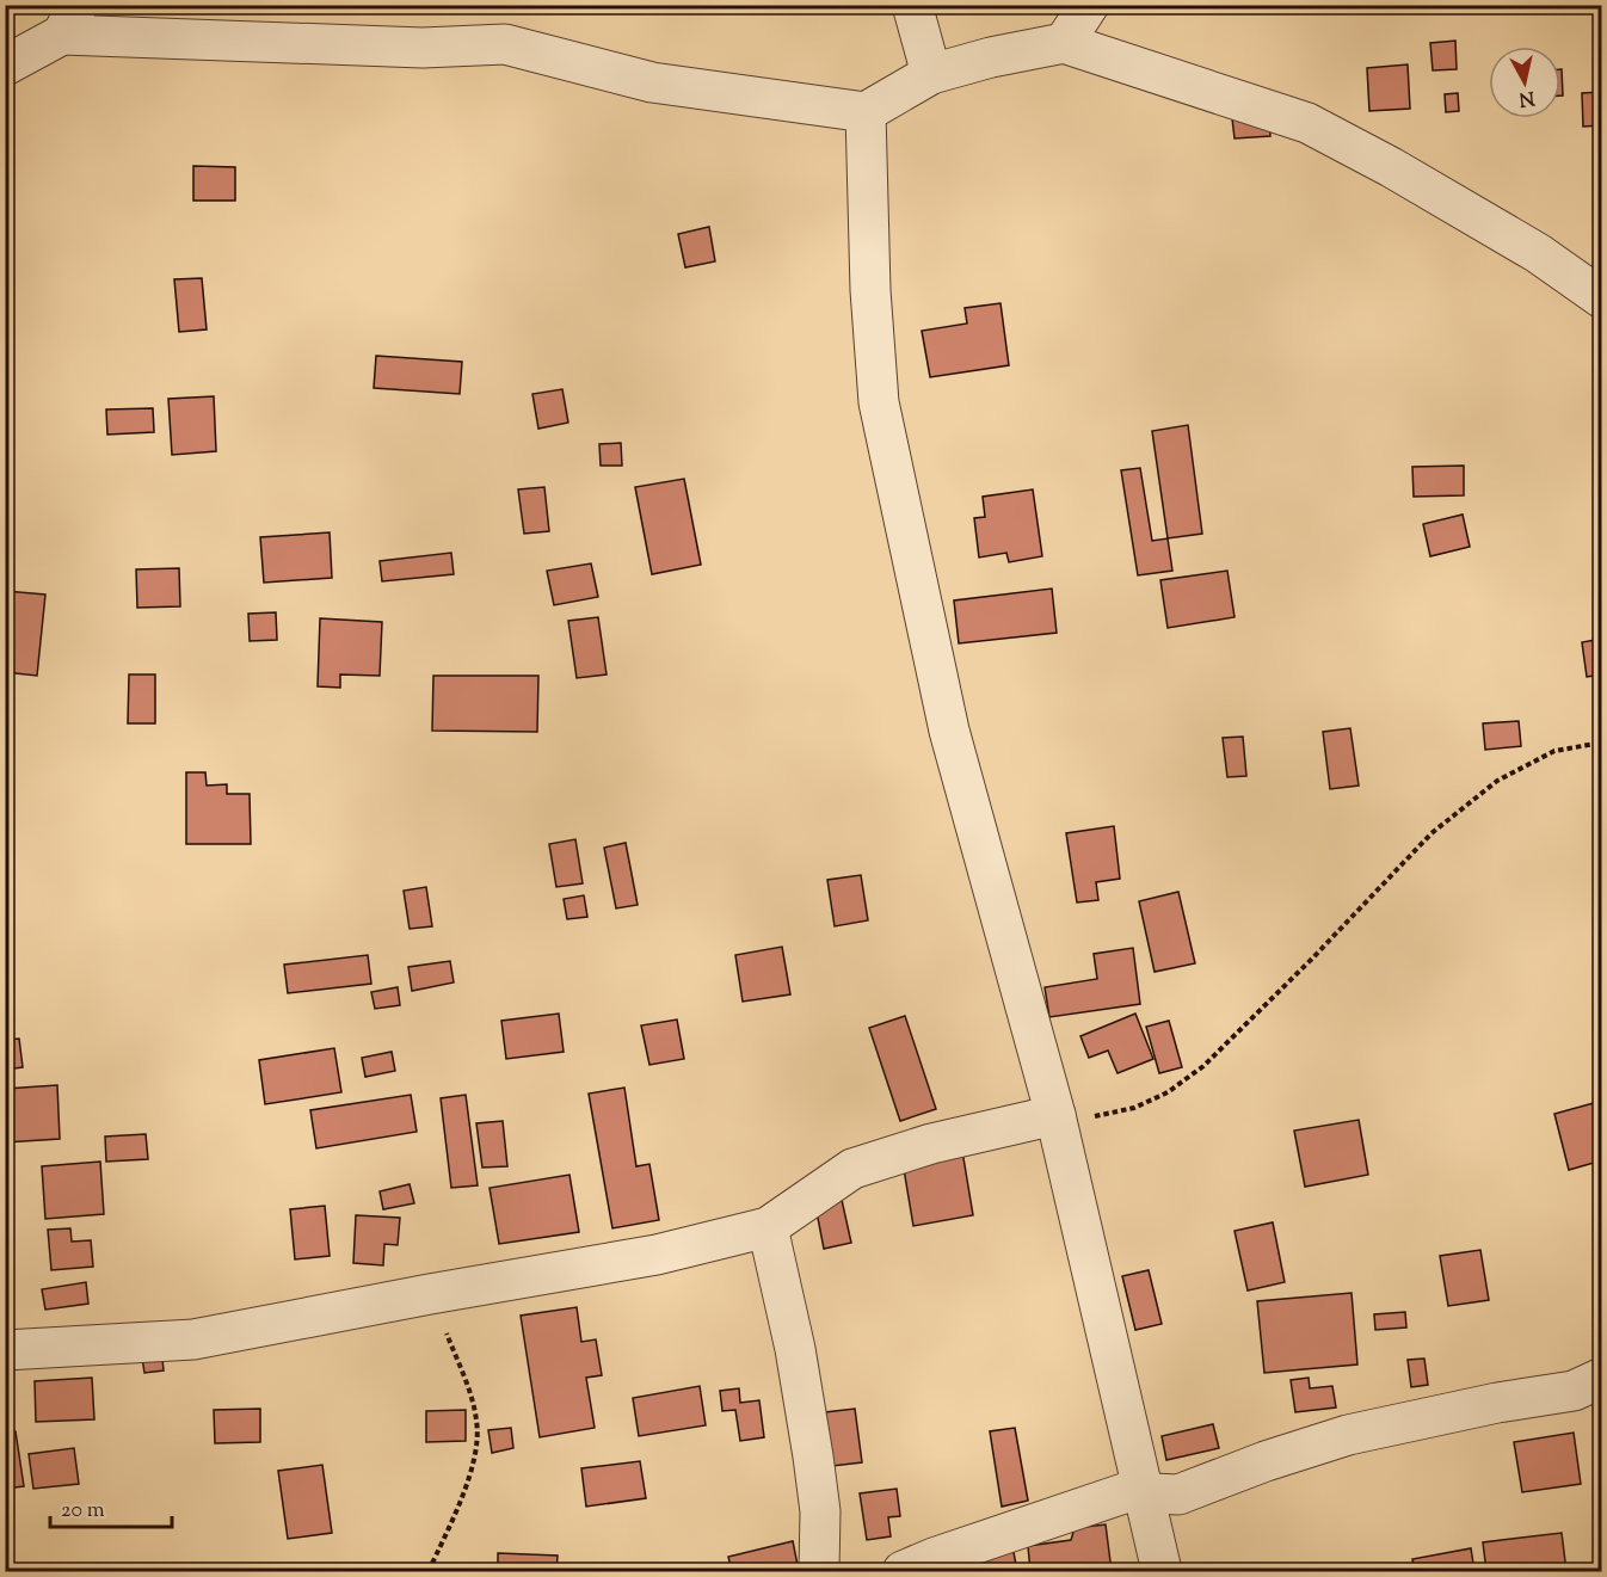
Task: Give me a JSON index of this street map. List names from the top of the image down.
{
  "scale_bar": "20 m",
  "north": "bottom"
}
